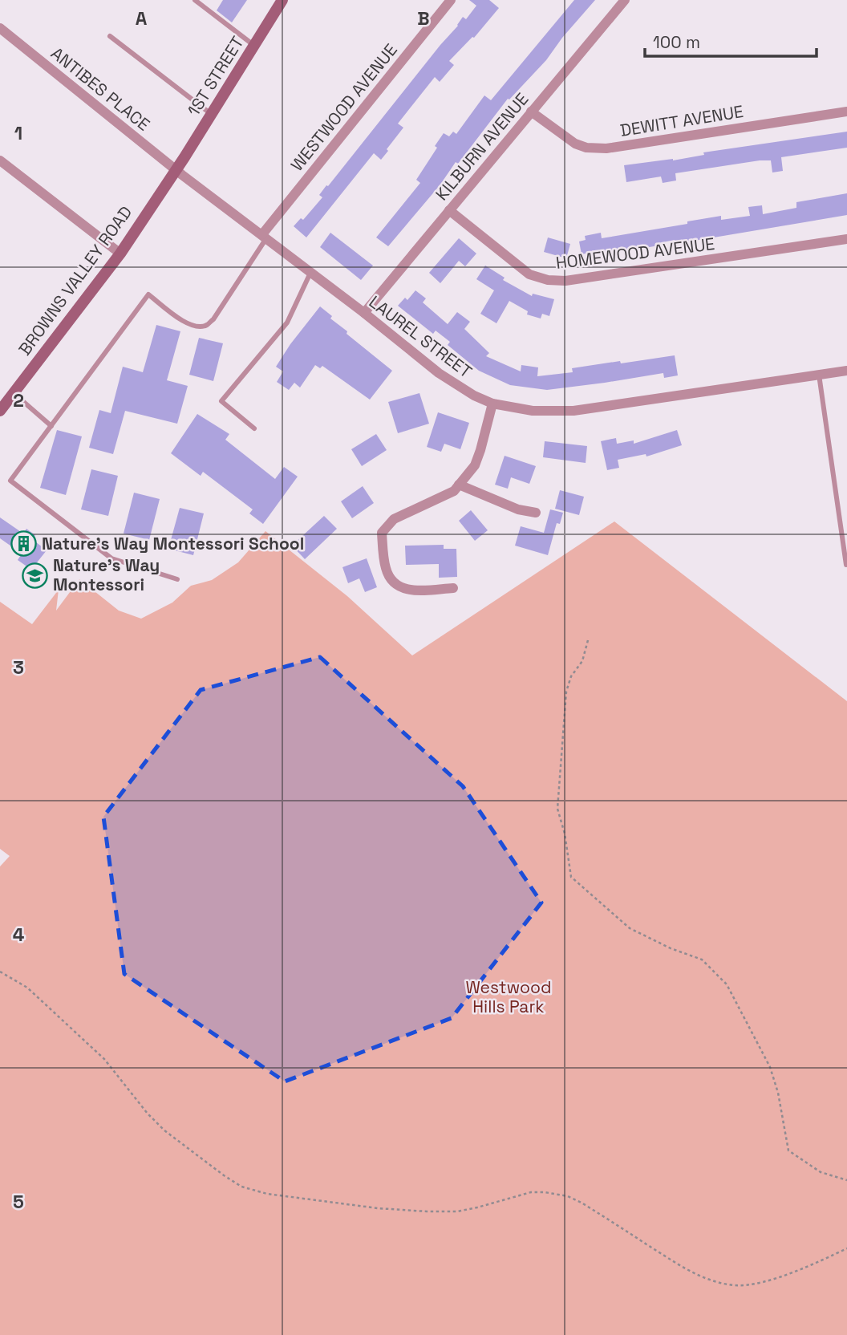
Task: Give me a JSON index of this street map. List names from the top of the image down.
{
  "streets": {
    "main road": ["1ST STREET", "BROWNS VALLEY ROAD"],
    "street": [
      "ANTIBES PLACE",
      "WESTWOOD AVENUE",
      "DEWITT AVENUE",
      "KILBURN AVENUE",
      "HOMEWOOD AVENUE",
      "LAUREL STREET"
    ]
  },
  "crossings": [
    ["1ST STREET", "ANTIBES PLACE"],
    ["1ST STREET", "BROWNS VALLEY ROAD"],
    ["1ST STREET", "LAUREL STREET"],
    ["ANTIBES PLACE", "BROWNS VALLEY ROAD"],
    ["ANTIBES PLACE", "LAUREL STREET"],
    ["WESTWOOD AVENUE", "LAUREL STREET"],
    ["DEWITT AVENUE", "KILBURN AVENUE"],
    ["KILBURN AVENUE", "HOMEWOOD AVENUE"],
    ["KILBURN AVENUE", "LAUREL STREET"],
    ["BROWNS VALLEY ROAD", "LAUREL STREET"]
  ],
  "parks": ["Westwood Hills Park"],
  "places": {
    "building": ["Nature's Way Montessori School"],
    "school or university": ["Nature's Way Montessori"]
  },
  "scale_bar": "100 m",
  "grid": {
    "columns": ["A", "B"],
    "rows": [
      "1",
      "2",
      "3",
      "4",
      "5"
    ]
  }
}
